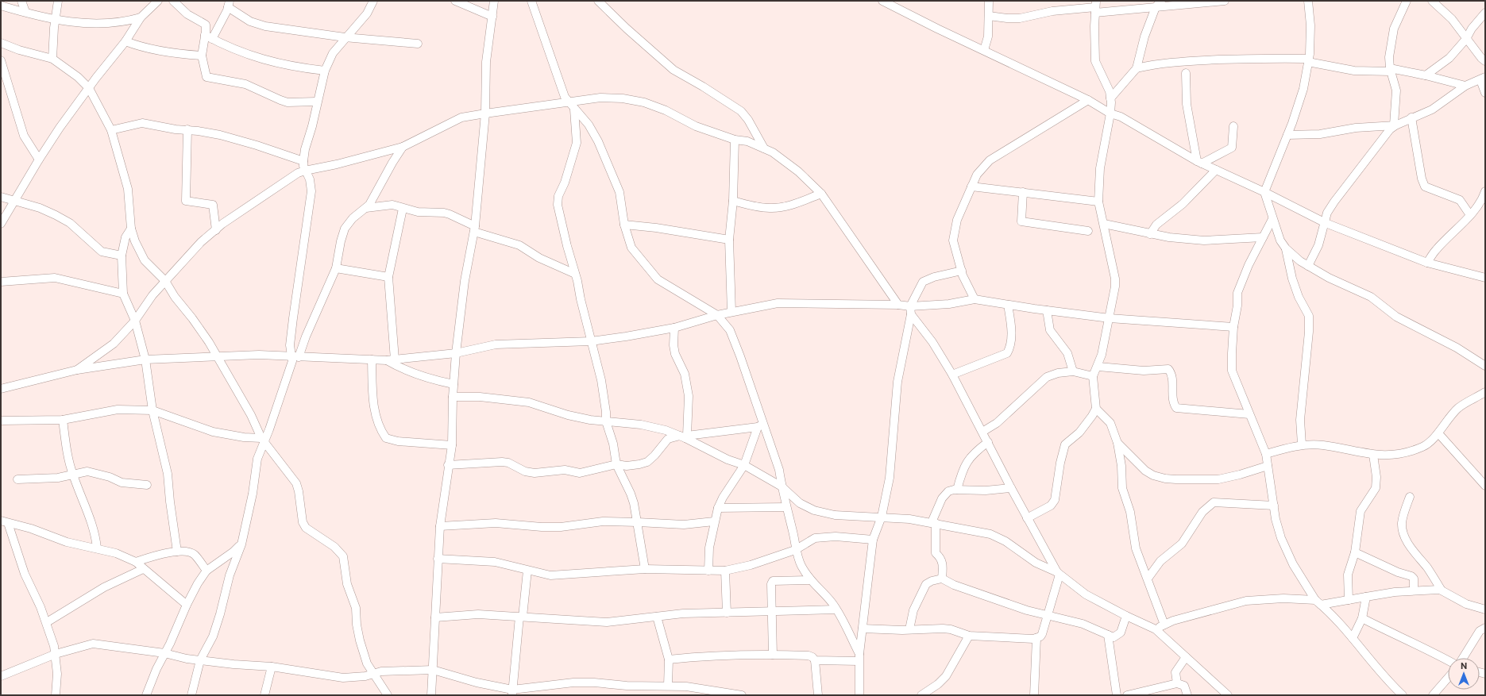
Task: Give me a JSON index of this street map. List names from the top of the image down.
{
  "north": "top"
}
